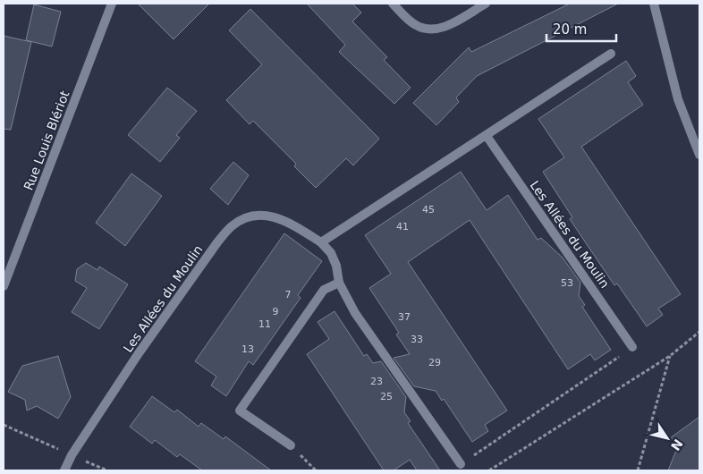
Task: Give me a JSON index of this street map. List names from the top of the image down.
{
  "streets": {
    "street": ["Rue Louis Blériot", "Les Allées du Moulin"]
  },
  "house_numbers": [
    "45",
    "41",
    "53",
    "7",
    "9",
    "37",
    "11",
    "33",
    "13",
    "29",
    "23",
    "25"
  ],
  "scale_bar": "20 m",
  "north": "bottom right"
}
